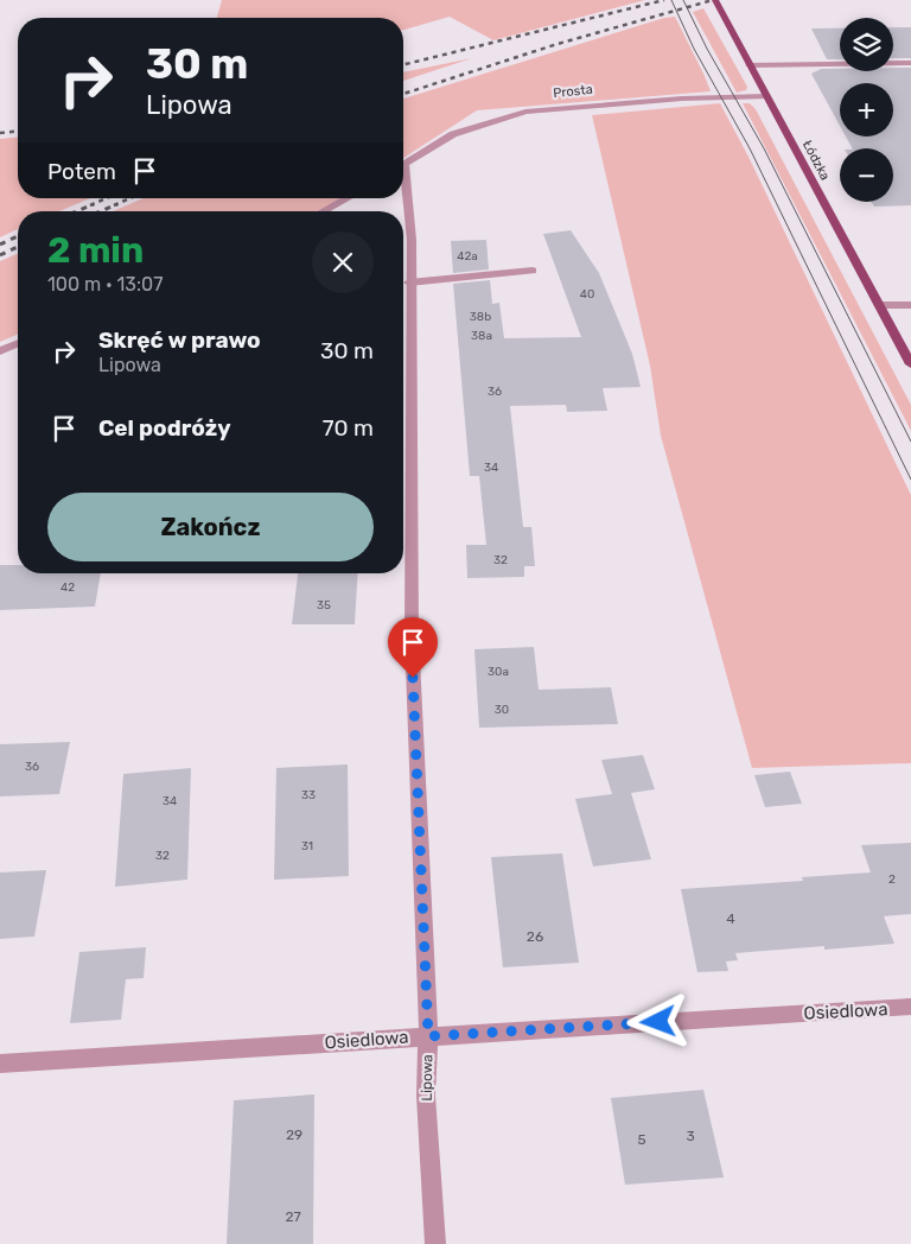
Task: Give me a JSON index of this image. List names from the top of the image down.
{
  "streets": {
    "main road": ["Łódzka"],
    "street": ["Prosta", "Osiedlowa", "Lipowa"]
  },
  "crossings": [
    ["Prosta", "Łódzka"],
    ["Osiedlowa", "Lipowa"]
  ],
  "house_numbers": [
    "42a",
    "40",
    "38b",
    "38a",
    "36",
    "34",
    "32",
    "42",
    "35",
    "30a",
    "30",
    "36",
    "33",
    "34",
    "31",
    "32",
    "2",
    "4",
    "26",
    "29",
    "3",
    "5",
    "27"
  ],
  "page": {
    "map_buttons": ["+", "−"],
    "turn": ["30 m", "Lipowa"],
    "then": "Potem",
    "heading": ["2 min", "100 m · 13:07"],
    "list": [
      {
        "name": "Skręć w prawo",
        "note": "Lipowa",
        "value": "30 m"
      },
      {
        "name": "Cel podróży",
        "value": "70 m"
      }
    ],
    "buttons": "Zakończ"
  }
}
